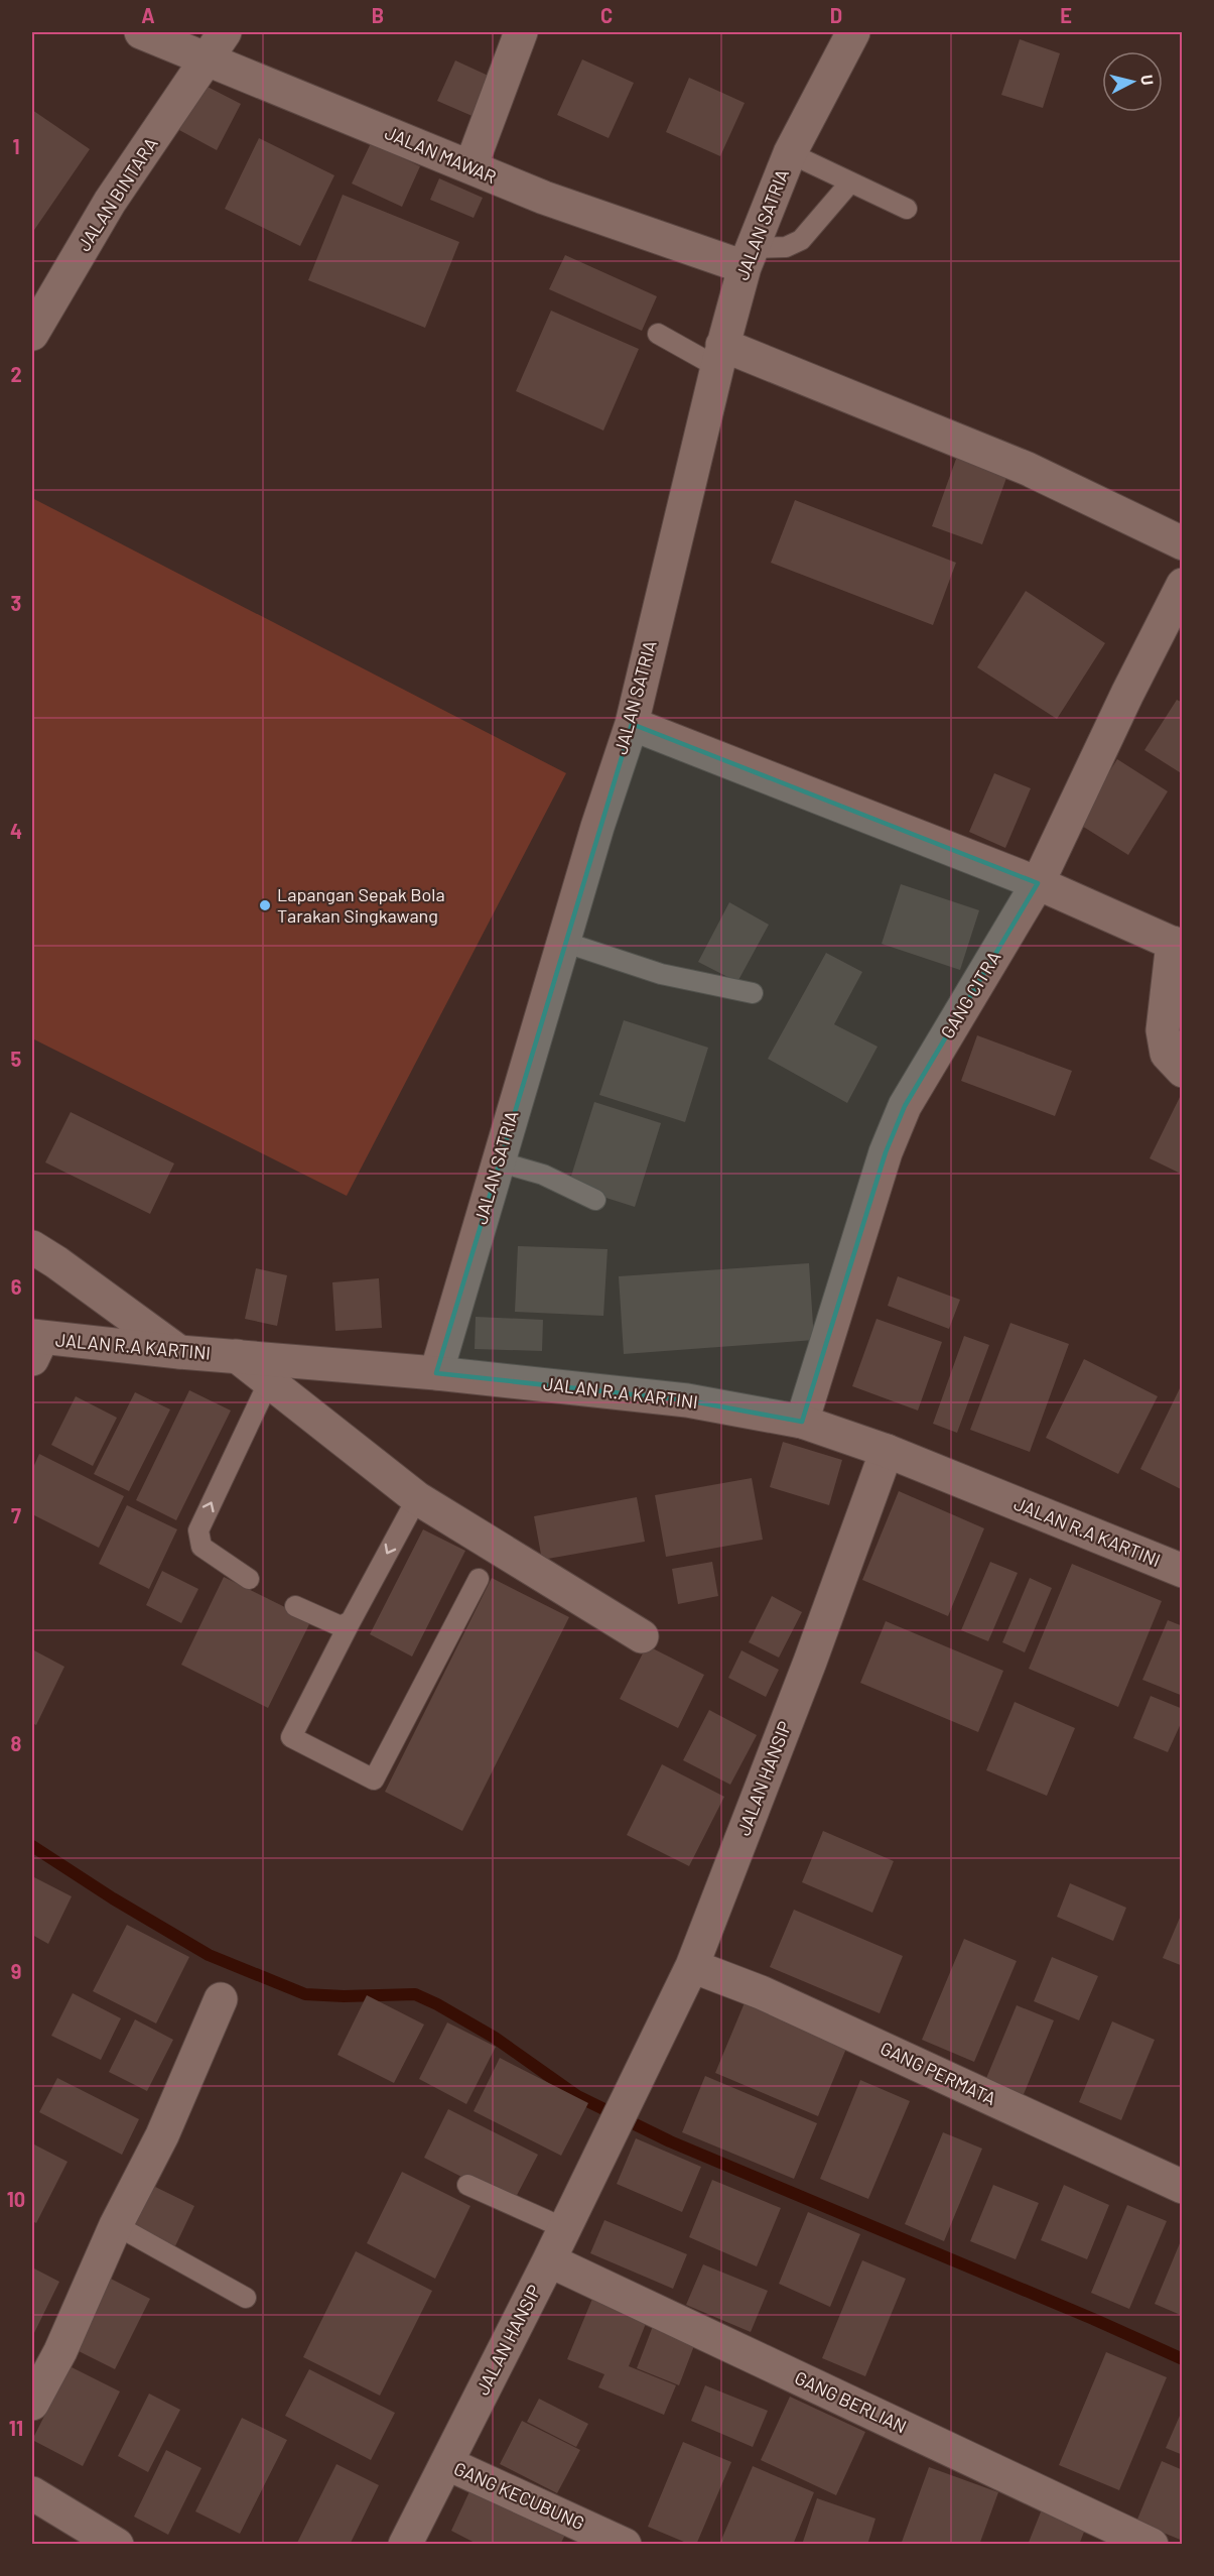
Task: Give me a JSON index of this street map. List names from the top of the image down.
{
  "streets": {
    "street": [
      "JALAN MAWAR",
      "JALAN BINTARA",
      "JALAN SATRIA",
      "GANG CITRA",
      "JALAN R.A KARTINI",
      "JALAN HANSIP",
      "GANG PERMATA",
      "GANG BERLIAN",
      "GANG KECUBUNG"
    ]
  },
  "crossings": [
    ["JALAN MAWAR", "JALAN BINTARA"],
    ["JALAN MAWAR", "JALAN SATRIA"],
    ["JALAN SATRIA", "JALAN R.A KARTINI"],
    ["GANG CITRA", "JALAN R.A KARTINI"],
    ["JALAN R.A KARTINI", "JALAN HANSIP"],
    ["JALAN HANSIP", "GANG PERMATA"],
    ["JALAN HANSIP", "GANG BERLIAN"],
    ["JALAN HANSIP", "GANG KECUBUNG"]
  ],
  "places": ["Lapangan Sepak Bola Tarakan Singkawang"],
  "north": "right",
  "grid": {
    "columns": [
      "A",
      "B",
      "C",
      "D",
      "E"
    ],
    "rows": [
      "1",
      "2",
      "3",
      "4",
      "5",
      "6",
      "7",
      "8",
      "9",
      "10",
      "11"
    ]
  }
}
